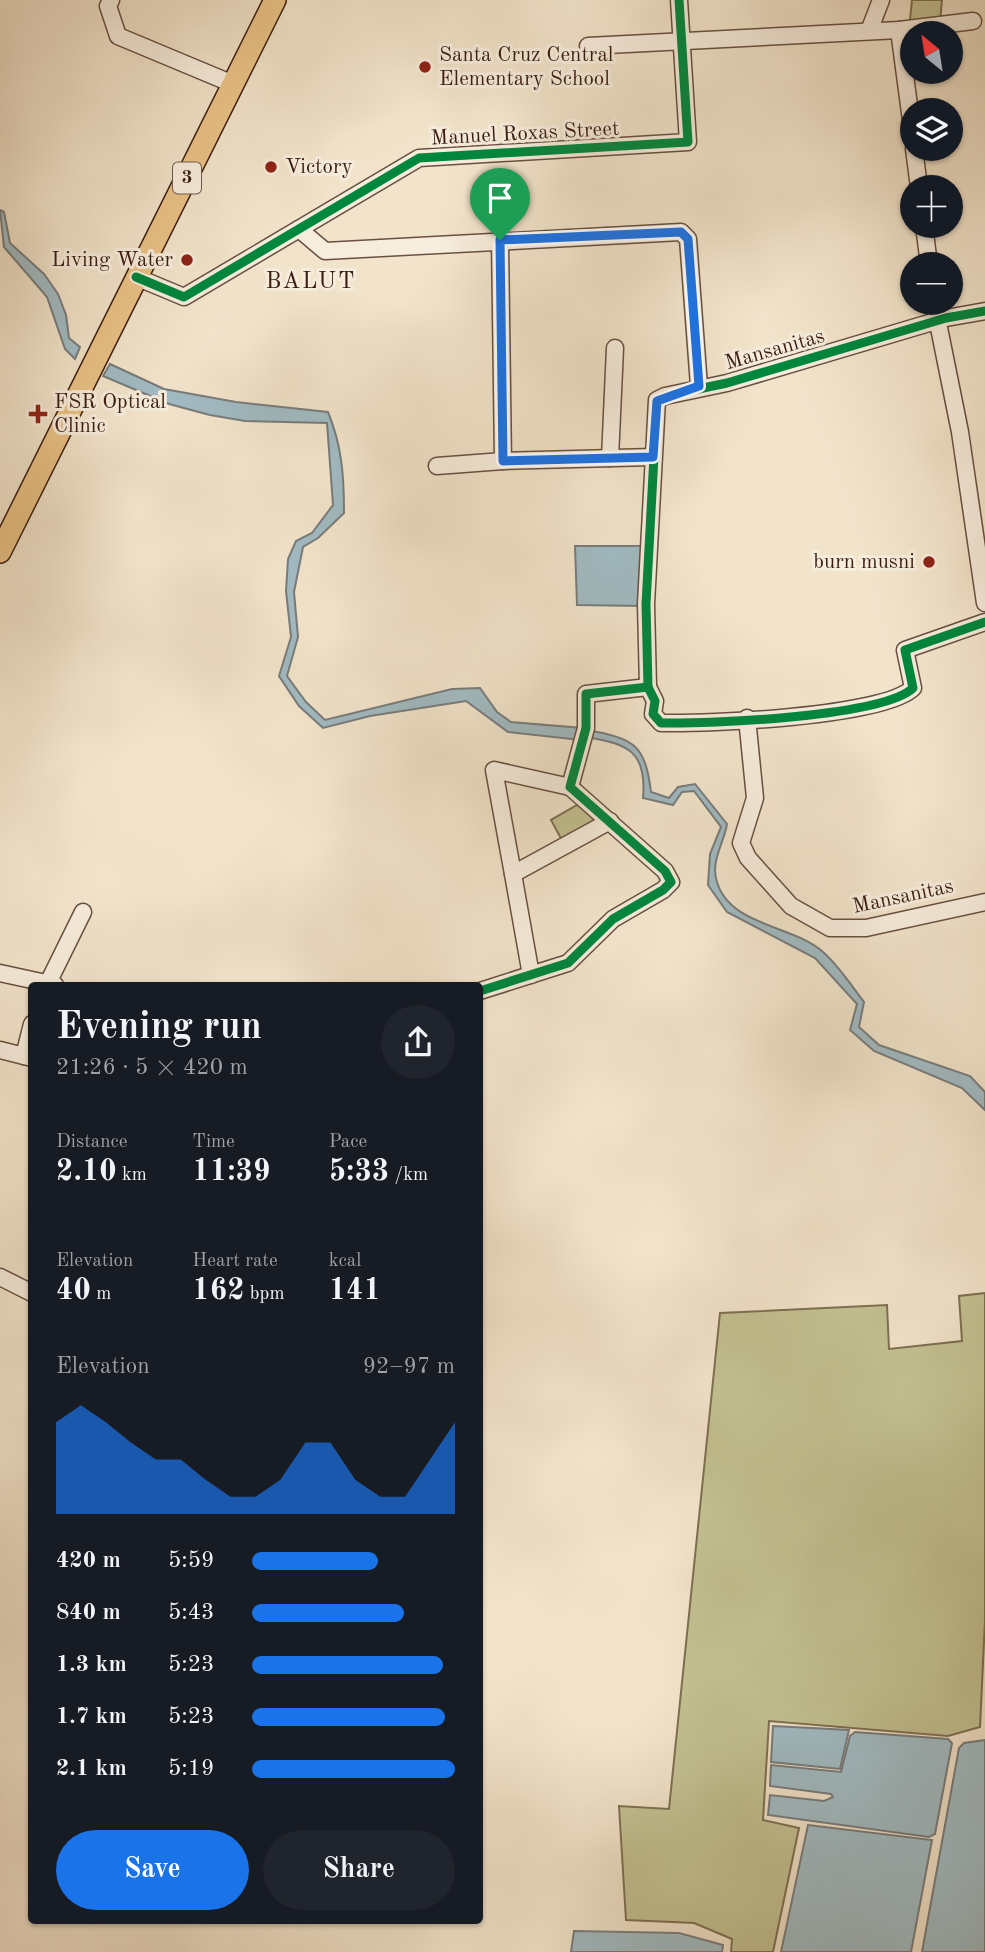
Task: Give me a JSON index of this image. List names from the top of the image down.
{
  "streets": {
    "main road": ["3"],
    "street": ["Manuel Roxas Street", "Mansanitas"]
  },
  "crossings": [
    ["Manuel Roxas Street", "3"]
  ],
  "districts": ["BALUT"],
  "places": {
    "other": [
      "Santa Cruz Central Elementary School",
      "Victory",
      "Living Water",
      "burn musni"
    ],
    "health": ["FSR Optical Clinic"]
  },
  "north": "top left",
  "page": {
    "map_buttons": ["+", "−"],
    "heading": ["Evening run", "21:26 · 5 × 420 m"],
    "stats": [
      ["Distance", "2.10 km"],
      ["Time", "11:39"],
      ["Pace", "5:33 /km"],
      ["Elevation", "40 m"],
      ["Heart rate", "162 bpm"],
      ["kcal", "141"]
    ],
    "chart": ["Elevation", "92–97 m"],
    "list": [
      {
        "name": "420 m",
        "note": "5:59"
      },
      {
        "name": "840 m",
        "note": "5:43"
      },
      {
        "name": "1.3 km",
        "note": "5:23"
      },
      {
        "name": "1.7 km",
        "note": "5:23"
      },
      {
        "name": "2.1 km",
        "note": "5:19"
      }
    ],
    "buttons": ["Save", "Share"]
  }
}
